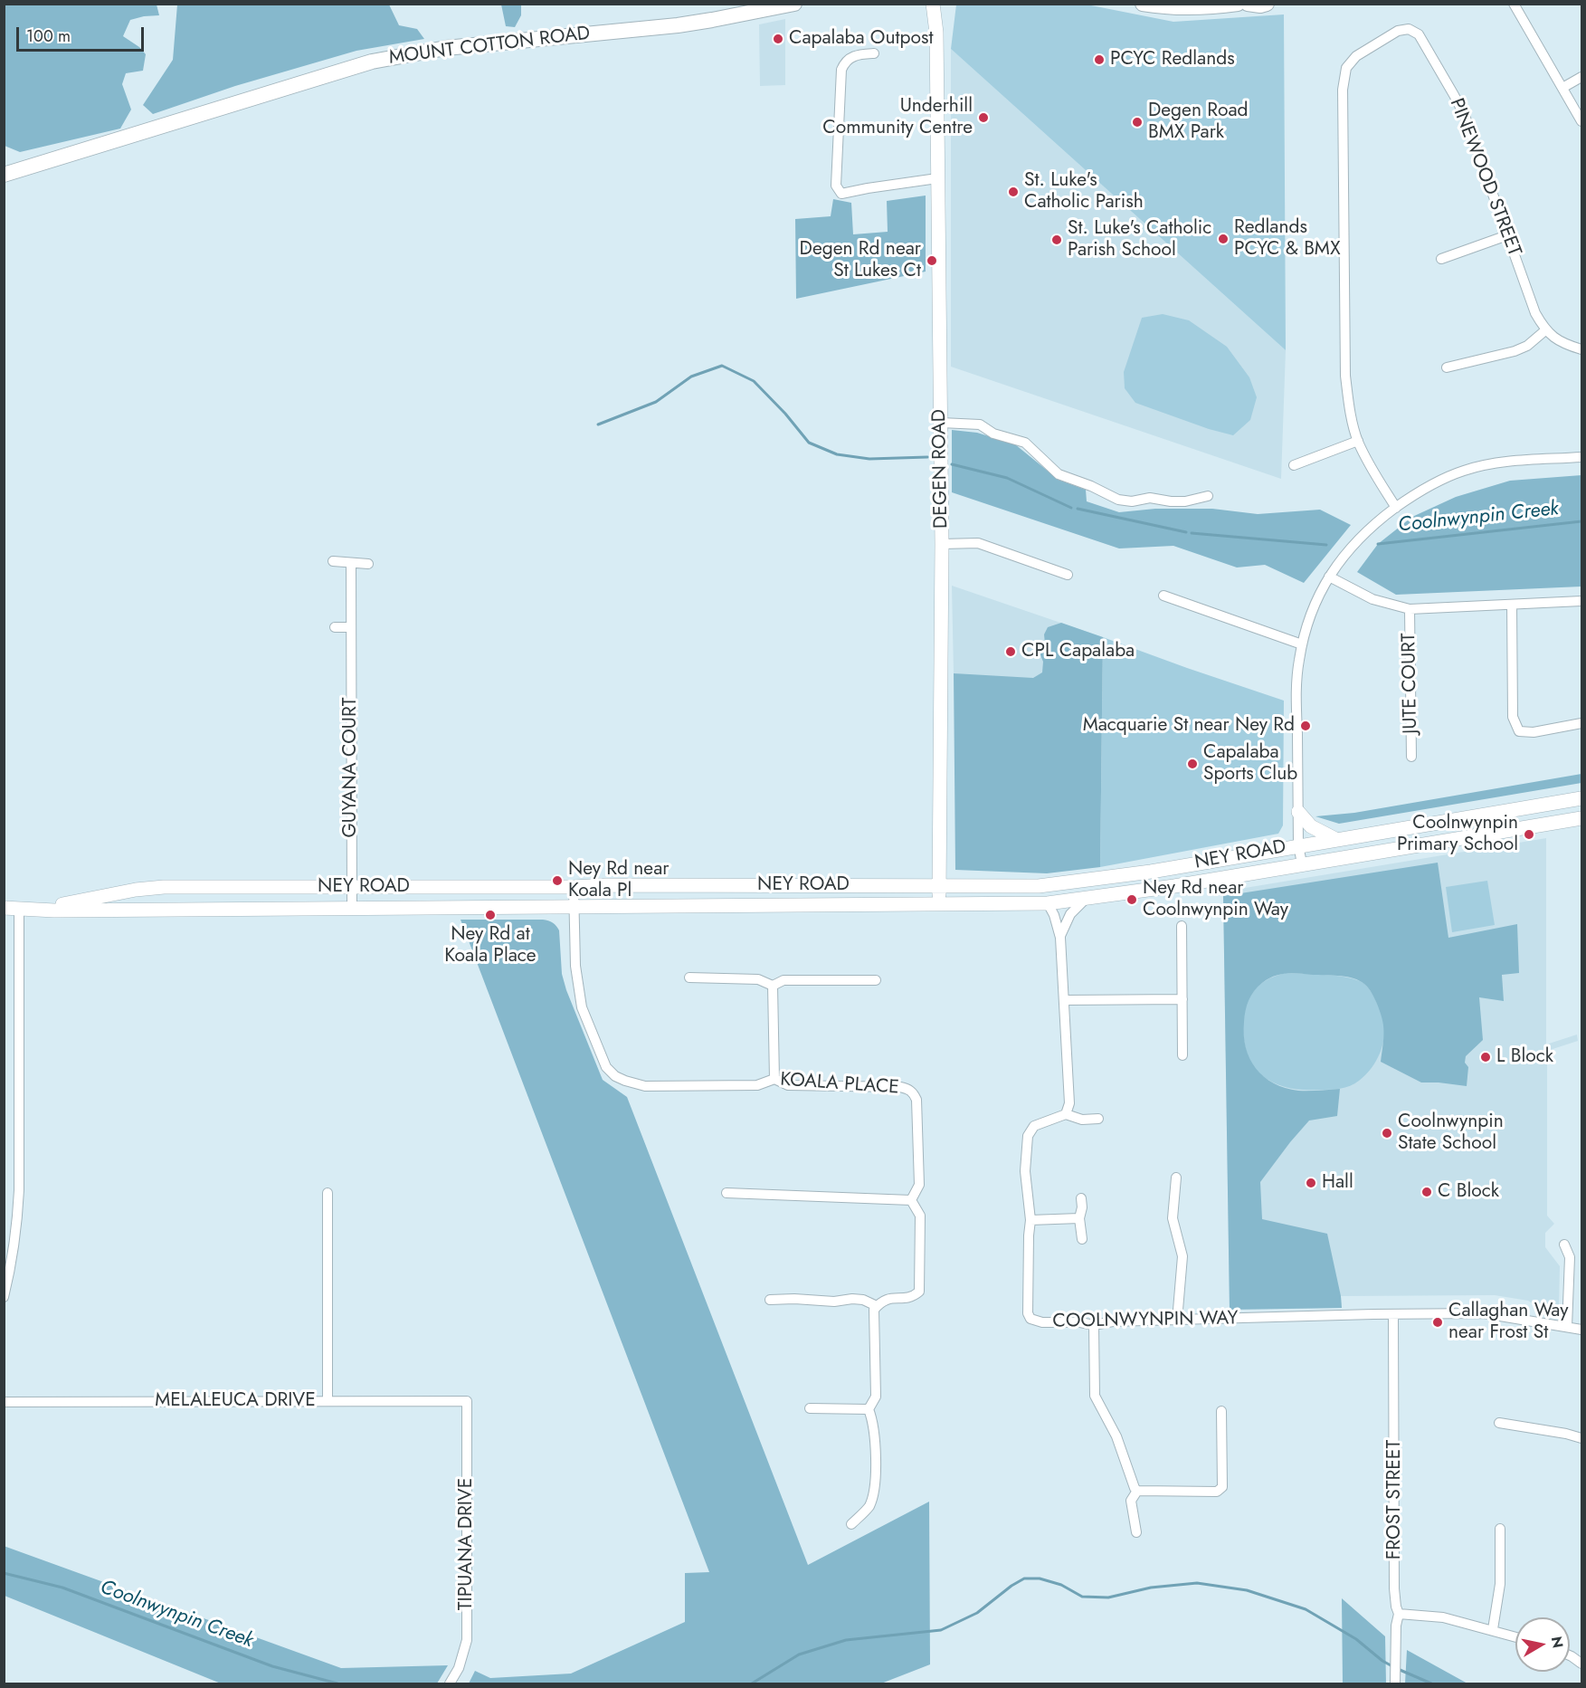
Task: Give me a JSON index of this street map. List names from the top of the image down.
{
  "streets": {
    "main road": ["MOUNT COTTON ROAD", "DEGEN ROAD", "NEY ROAD"],
    "street": [
      "PINEWOOD STREET",
      "JUTE COURT",
      "GUYANA COURT",
      "KOALA PLACE",
      "COOLNWYNPIN WAY",
      "MELALEUCA DRIVE",
      "FROST STREET",
      "TIPUANA DRIVE"
    ]
  },
  "crossings": [
    ["DEGEN ROAD", "NEY ROAD"],
    ["GUYANA COURT", "NEY ROAD"],
    ["NEY ROAD", "KOALA PLACE"],
    ["COOLNWYNPIN WAY", "FROST STREET"],
    ["MELALEUCA DRIVE", "TIPUANA DRIVE"]
  ],
  "water": ["Coolnwynpin Creek"],
  "places": [
    "Capalaba Outpost",
    "PCYC Redlands",
    "Underhill Community Centre",
    "Degen Road BMX Park",
    "St. Luke's Catholic Parish",
    "Redlands PCYC & BMX",
    "St. Luke's Catholic Parish School",
    "Degen Rd near St Lukes Ct",
    "CPL Capalaba",
    "Macquarie St near Ney Rd",
    "Capalaba Sports Club",
    "Coolnwynpin Primary School",
    "Ney Rd near Koala Pl",
    "Ney Rd near Coolnwynpin Way",
    "Ney Rd at Koala Place",
    "L Block",
    "Coolnwynpin State School",
    "Hall",
    "C Block",
    "Callaghan Way near Frost St"
  ],
  "scale_bar": "100 m",
  "north": "right"
}
